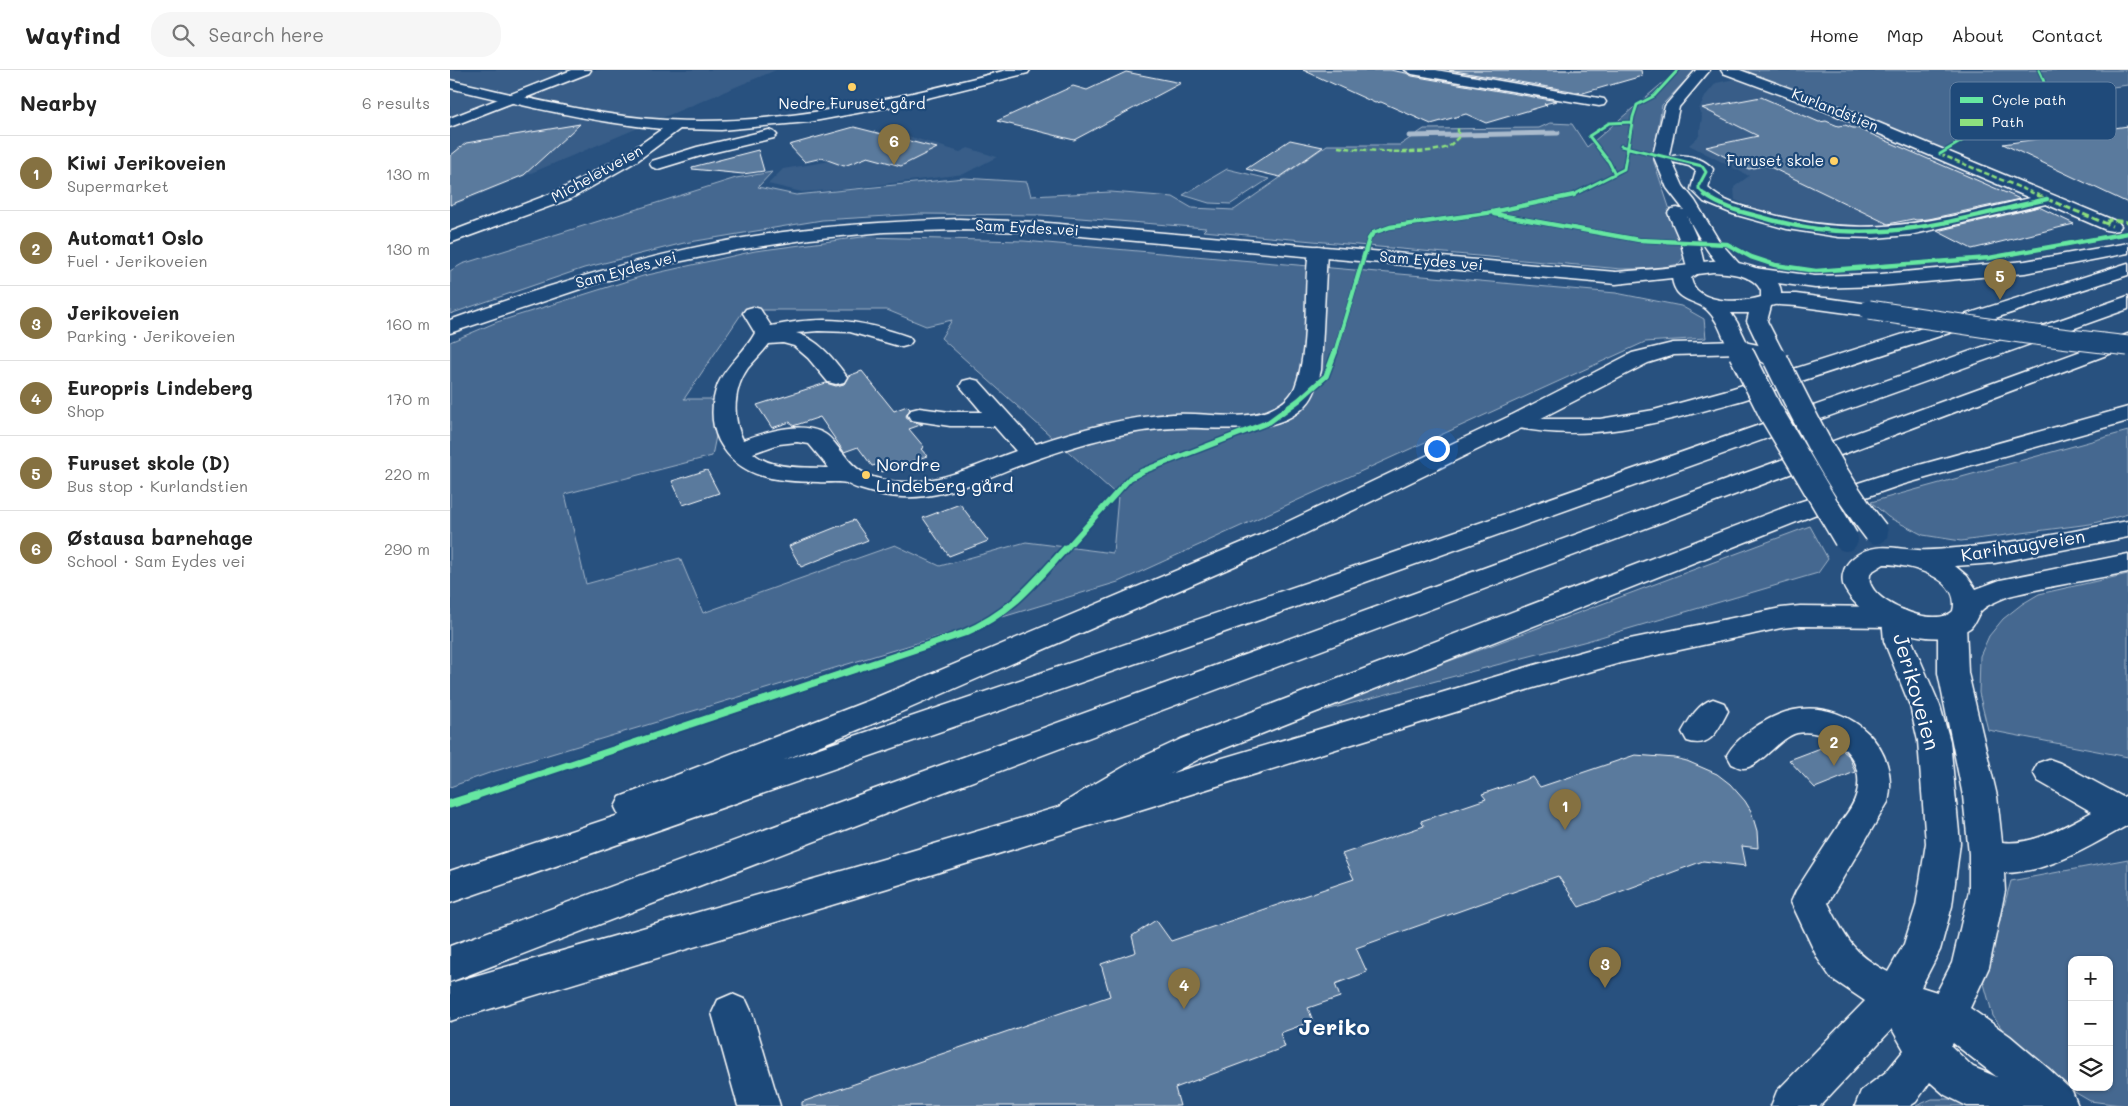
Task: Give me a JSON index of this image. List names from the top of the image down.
{
  "streets": {
    "main road": [
      "Kurlandstien",
      "Micheletveien",
      "Sam Eydes vei",
      "Karihaugveien",
      "Jerikoveien"
    ]
  },
  "crossings": [
    ["Sam Eydes vei", "Jerikoveien"],
    ["Karihaugveien", "Jerikoveien"]
  ],
  "districts": ["Jeriko"],
  "places": ["Nedre Furuset gård", "Furuset skole", "Nordre Lindeberg gård"],
  "legend": ["Cycle path", "Path"],
  "page": {
    "header": "Wayfind",
    "search": "Search here",
    "nav": [
      "Home",
      "Map",
      "About",
      "Contact"
    ],
    "heading": ["Nearby", "6 results"],
    "pins": [
      "6",
      "5",
      "2",
      "1",
      "3",
      "4"
    ],
    "list": [
      {
        "mark": "1",
        "name": "Kiwi Jerikoveien",
        "note": "Supermarket",
        "value": "130 m"
      },
      {
        "mark": "2",
        "name": "Automat1 Oslo",
        "note": "Fuel · Jerikoveien",
        "value": "130 m"
      },
      {
        "mark": "3",
        "name": "Jerikoveien",
        "note": "Parking · Jerikoveien",
        "value": "160 m"
      },
      {
        "mark": "4",
        "name": "Europris Lindeberg",
        "note": "Shop",
        "value": "170 m"
      },
      {
        "mark": "5",
        "name": "Furuset skole (D)",
        "note": "Bus stop · Kurlandstien",
        "value": "220 m"
      },
      {
        "mark": "6",
        "name": "Østausa barnehage",
        "note": "School · Sam Eydes vei",
        "value": "290 m"
      }
    ],
    "map_buttons": ["+", "−"]
  }
}
